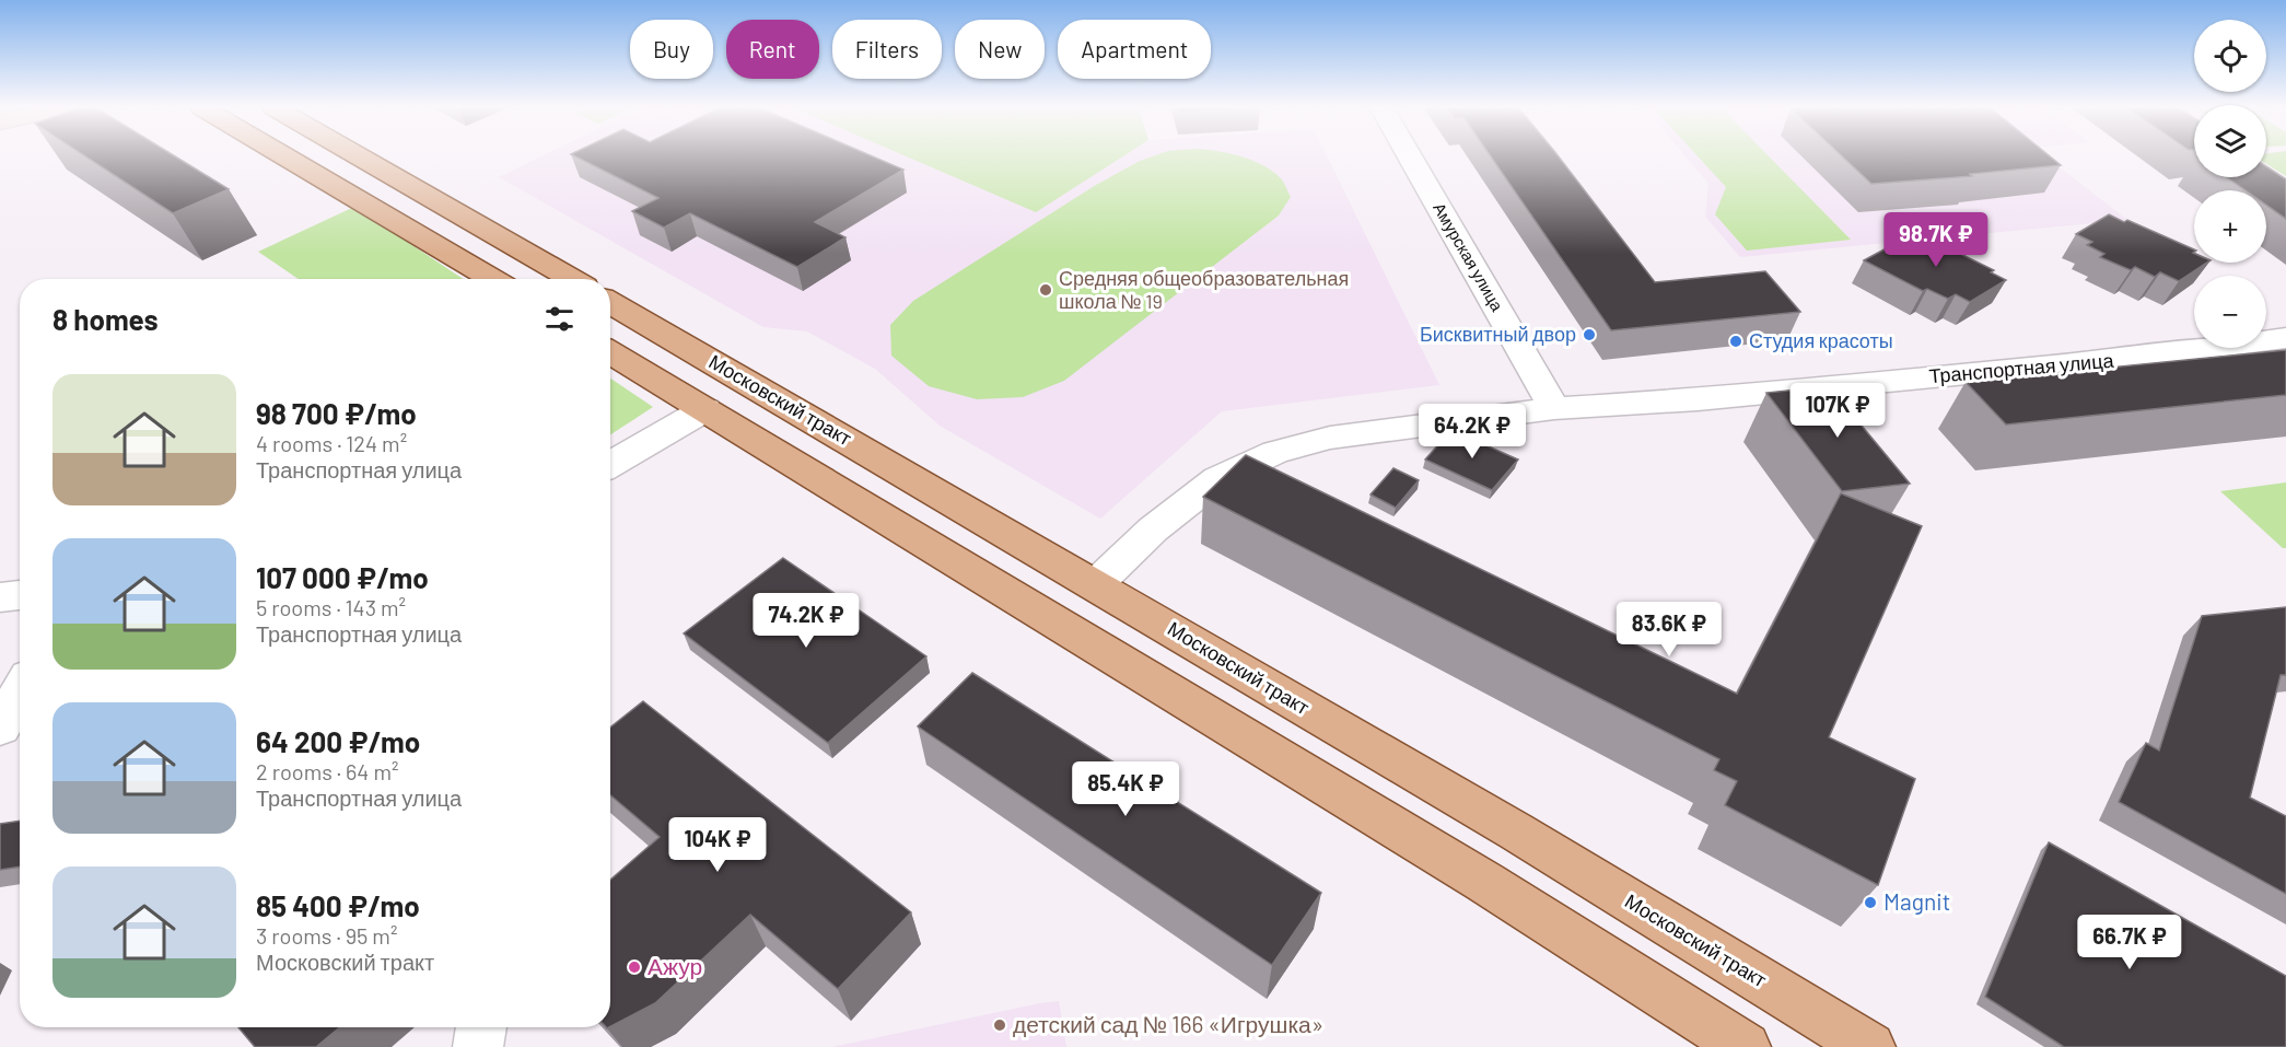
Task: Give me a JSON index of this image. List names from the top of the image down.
{
  "streets": {
    "main road": ["Московский тракт"],
    "street": ["Амурская улица", "Транспортная улица"]
  },
  "crossings": [
    ["Амурская улица", "Транспортная улица"],
    ["Транспортная улица", "Московский тракт"]
  ],
  "places": [
    "Средняя общеобразовательная школа № 19",
    "Бисквитный двор",
    "Студия красоты",
    "Magnit",
    "Ажур",
    "детский сад № 166 «Игрушка»"
  ],
  "page": {
    "map_buttons": ["+", "−"],
    "chip": [
      "Buy",
      "Rent",
      "Filters",
      "New",
      "Apartment"
    ],
    "price": [
      "98.7K ₽",
      "107K ₽",
      "64.2K ₽",
      "74.2K ₽",
      "83.6K ₽",
      "85.4K ₽",
      "104K ₽",
      "66.7K ₽"
    ],
    "heading": "8 homes",
    "list": [
      {
        "name": "98 700 ₽/mo",
        "note": "4 rooms · 124 m² · Транспортная улица"
      },
      {
        "name": "107 000 ₽/mo",
        "note": "5 rooms · 143 m² · Транспортная улица"
      },
      {
        "name": "64 200 ₽/mo",
        "note": "2 rooms · 64 m² · Транспортная улица"
      },
      {
        "name": "85 400 ₽/mo",
        "note": "3 rooms · 95 m² · Московский тракт"
      }
    ]
  }
}
